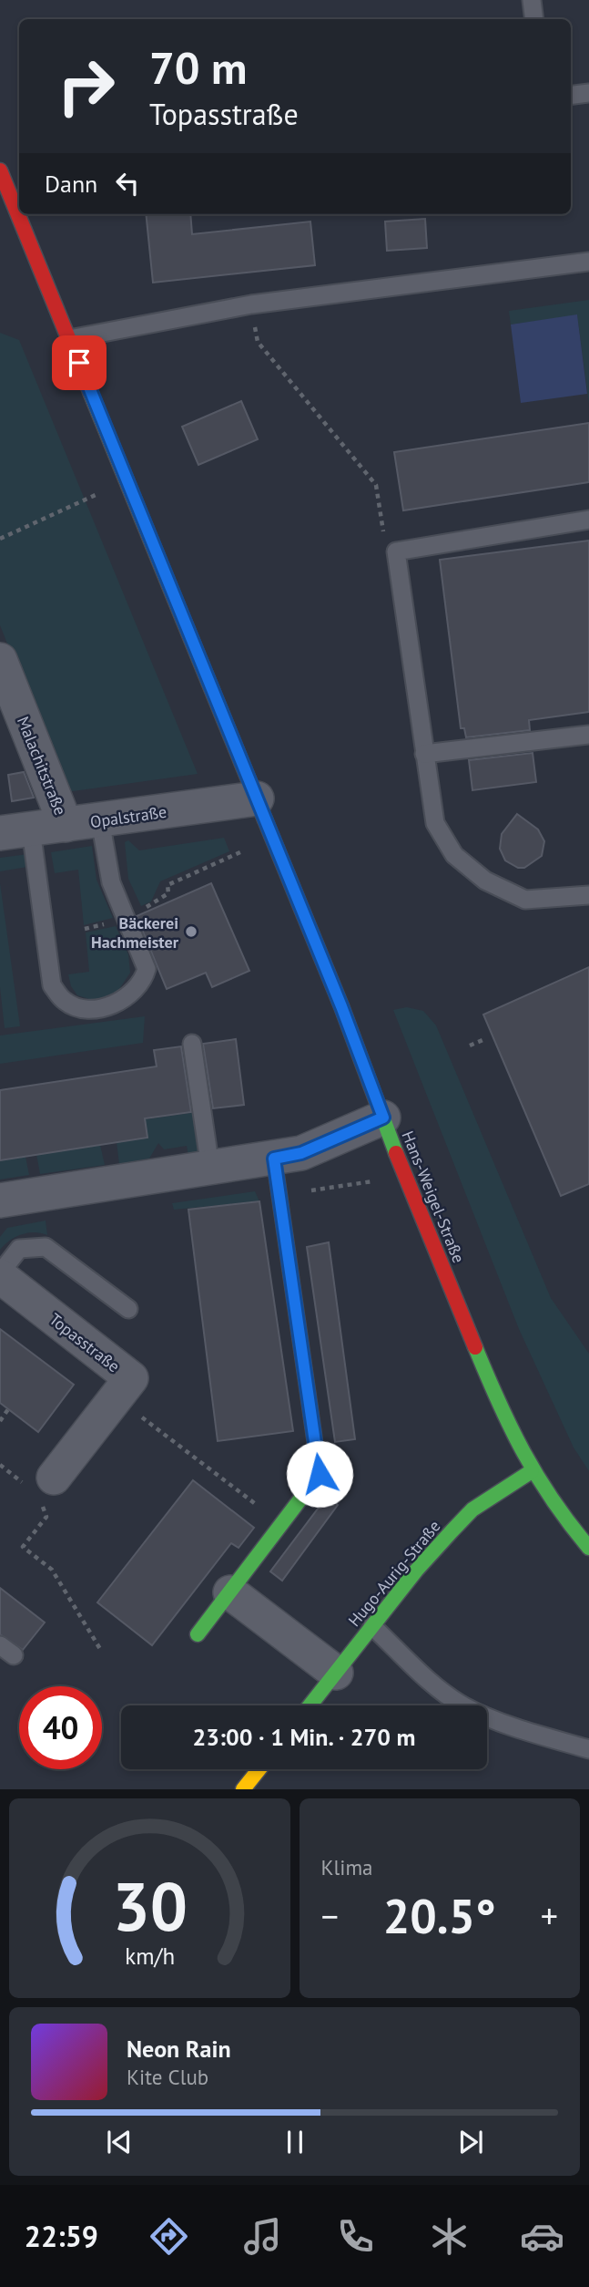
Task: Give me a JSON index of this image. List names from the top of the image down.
{
  "streets": {
    "street": [
      "Malachitstraße",
      "Opalstraße",
      "Hans-Weigel-Straße",
      "Topasstraße",
      "Hugo-Aurig-Straße"
    ]
  },
  "crossings": [
    ["Malachitstraße", "Opalstraße"],
    ["Opalstraße", "Hans-Weigel-Straße"],
    ["Hans-Weigel-Straße", "Hugo-Aurig-Straße"]
  ],
  "places": ["Bäckerei Hachmeister"],
  "page": {
    "turn": ["70 m", "Topasstraße"],
    "then": "Dann",
    "limit": "40",
    "trip": "23:00 · 1 Min. · 270 m",
    "tile": "Klima",
    "heat": ["−", "20.5°", "+"],
    "song": ["Neon Rain", "Kite Club"],
    "tabs": "22:59",
    "gauge": ["30", "km/h"]
  }
}
